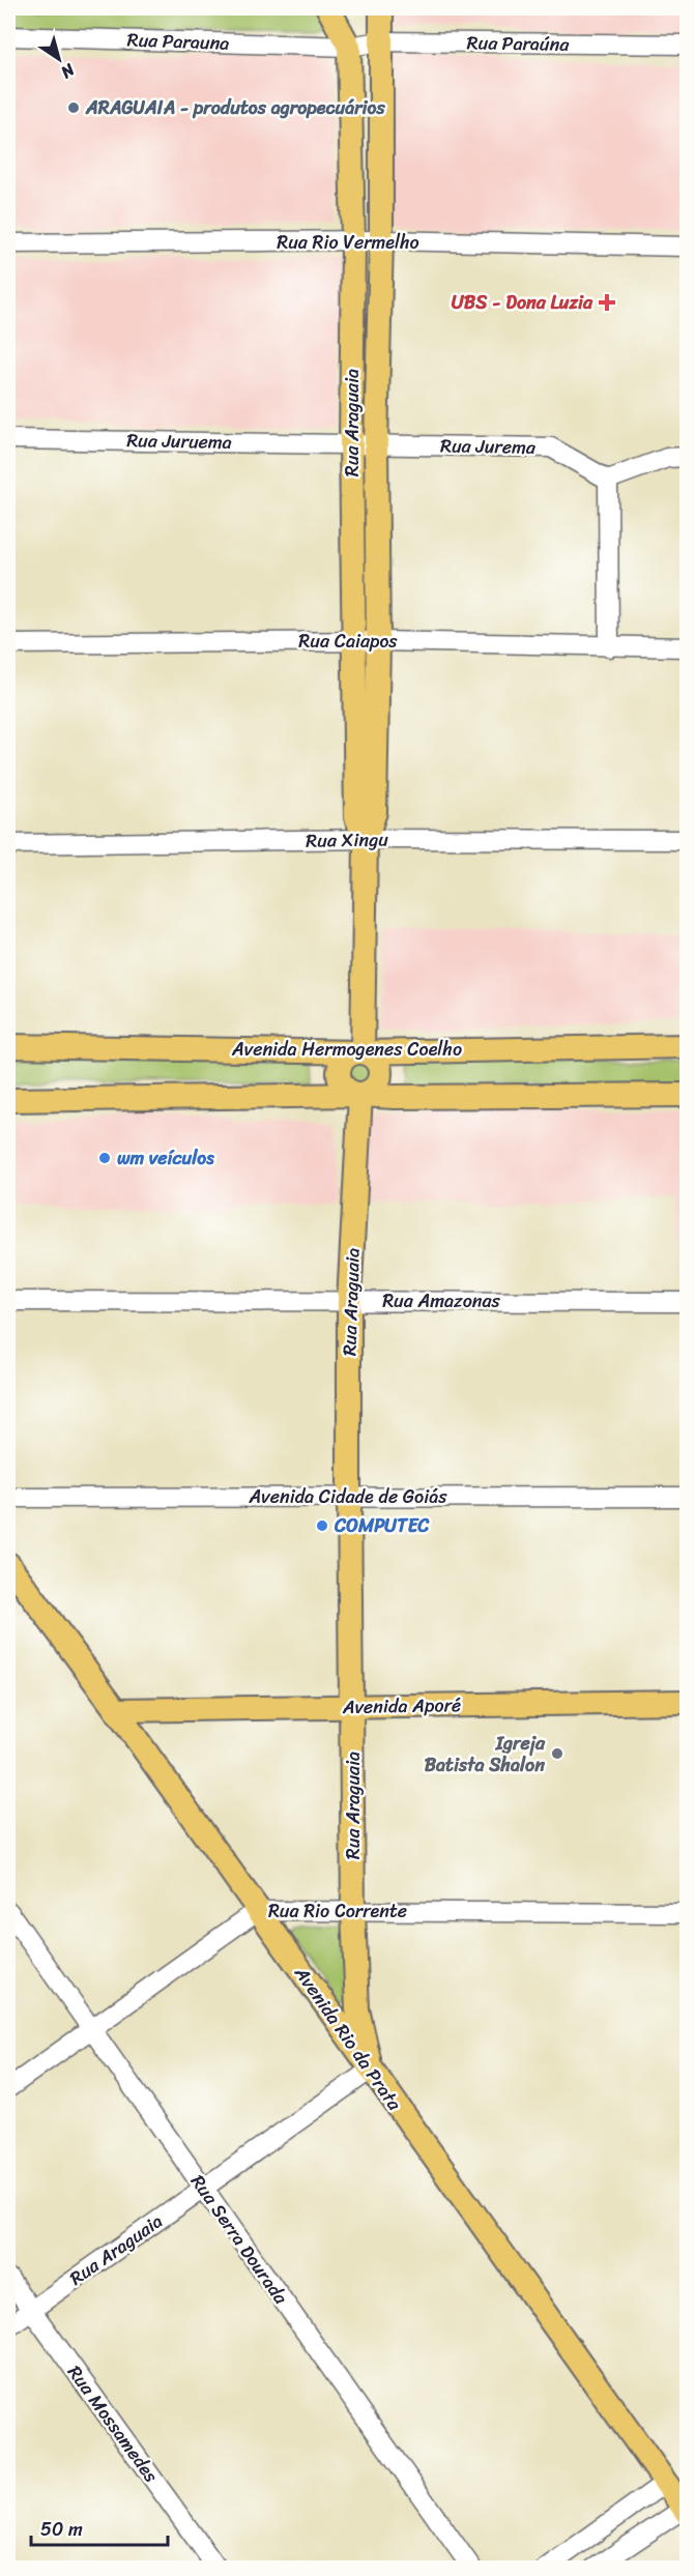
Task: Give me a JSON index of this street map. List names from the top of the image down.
{
  "streets": {
    "main road": [
      "Rua Araguaia",
      "Avenida Hermogenes Coelho",
      "Avenida Aporé",
      "Avenida Rio da Prata"
    ],
    "street": [
      "Rua Parauna",
      "Rua Paraúna",
      "Rua Rio Vermelho",
      "Rua Juruema",
      "Rua Jurema",
      "Rua Caiapos",
      "Rua Xingu",
      "Rua Amazonas",
      "Avenida Cidade de Goiás",
      "Rua Rio Corrente",
      "Rua Serra Dourada",
      "Rua Mossamedes"
    ]
  },
  "crossings": [
    ["Rua Parauna", "Rua Paraúna"],
    ["Rua Parauna", "Rua Araguaia"],
    ["Rua Paraúna", "Rua Araguaia"],
    ["Rua Rio Vermelho", "Rua Araguaia"],
    ["Rua Araguaia", "Rua Juruema"],
    ["Rua Araguaia", "Rua Jurema"],
    ["Rua Araguaia", "Rua Caiapos"],
    ["Rua Araguaia", "Rua Xingu"],
    ["Rua Araguaia", "Avenida Hermogenes Coelho"],
    ["Rua Araguaia", "Rua Amazonas"],
    ["Rua Araguaia", "Avenida Cidade de Goiás"],
    ["Rua Araguaia", "Avenida Aporé"],
    ["Rua Araguaia", "Rua Rio Corrente"],
    ["Rua Araguaia", "Avenida Rio da Prata"],
    ["Rua Araguaia", "Rua Serra Dourada"],
    ["Rua Araguaia", "Rua Mossamedes"],
    ["Rua Juruema", "Rua Jurema"],
    ["Avenida Aporé", "Avenida Rio da Prata"],
    ["Rua Rio Corrente", "Avenida Rio da Prata"],
    ["Rua Rio Corrente", "Rua Serra Dourada"]
  ],
  "places": {
    "other": [
      "ARAGUAIA - produtos agropecuários",
      "wm veículos",
      "COMPUTEC",
      "Igreja Batista Shalon"
    ],
    "health": ["UBS - Dona Luzia"]
  },
  "scale_bar": "50 m",
  "north": "bottom right"
}
